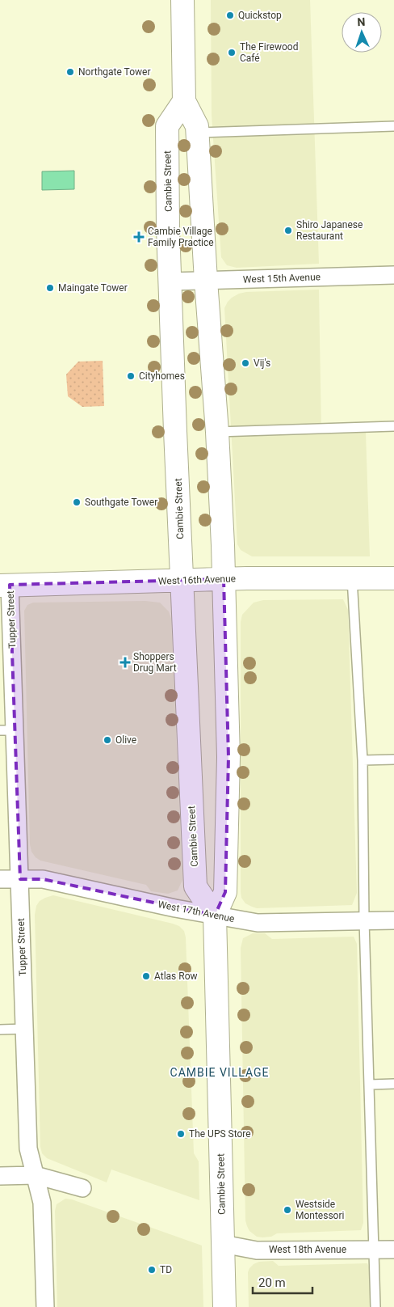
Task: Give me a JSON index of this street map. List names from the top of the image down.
{
  "streets": {
    "main road": ["Cambie Street", "West 16th Avenue"],
    "street": [
      "West 15th Avenue",
      "Tupper Street",
      "West 17th Avenue",
      "West 18th Avenue"
    ]
  },
  "crossings": [
    ["Cambie Street", "West 15th Avenue"],
    ["Cambie Street", "West 16th Avenue"],
    ["Cambie Street", "West 17th Avenue"],
    ["Cambie Street", "West 18th Avenue"],
    ["West 16th Avenue", "Tupper Street"],
    ["Tupper Street", "West 17th Avenue"]
  ],
  "districts": ["CAMBIE VILLAGE"],
  "places": {
    "other": [
      "Quickstop",
      "The Firewood Café",
      "Northgate Tower",
      "Shiro Japanese Restaurant",
      "Maingate Tower",
      "Vij's",
      "Cityhomes",
      "Southgate Tower",
      "Olive",
      "Atlas Row",
      "The UPS Store",
      "Westside Montessori",
      "TD"
    ],
    "health": ["Cambie Village Family Practice", "Shoppers Drug Mart"]
  },
  "scale_bar": "20 m",
  "north": "top"
}
